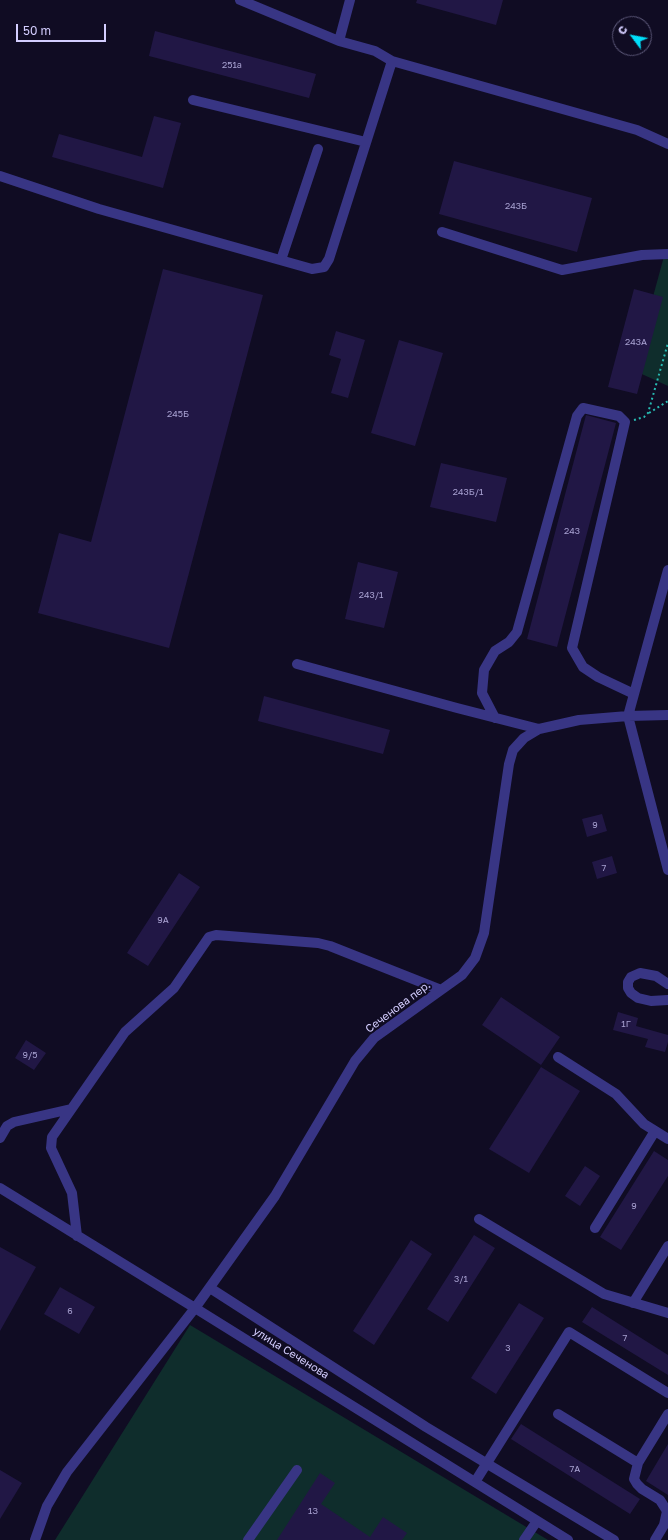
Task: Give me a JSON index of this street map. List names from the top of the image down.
{
  "streets": {
    "street": ["Сеченова пер.", "улица Сеченова"]
  },
  "crossings": [
    ["Сеченова пер.", "улица Сеченова"]
  ],
  "house_numbers": [
    "251а",
    "243Б",
    "243А",
    "245Б",
    "243Б/1",
    "243",
    "243/1",
    "9",
    "7",
    "9А",
    "1Г",
    "9/5",
    "9",
    "3/1",
    "6",
    "7",
    "3",
    "7А",
    "1З"
  ],
  "scale_bar": "50 m",
  "north": "top left"
}
